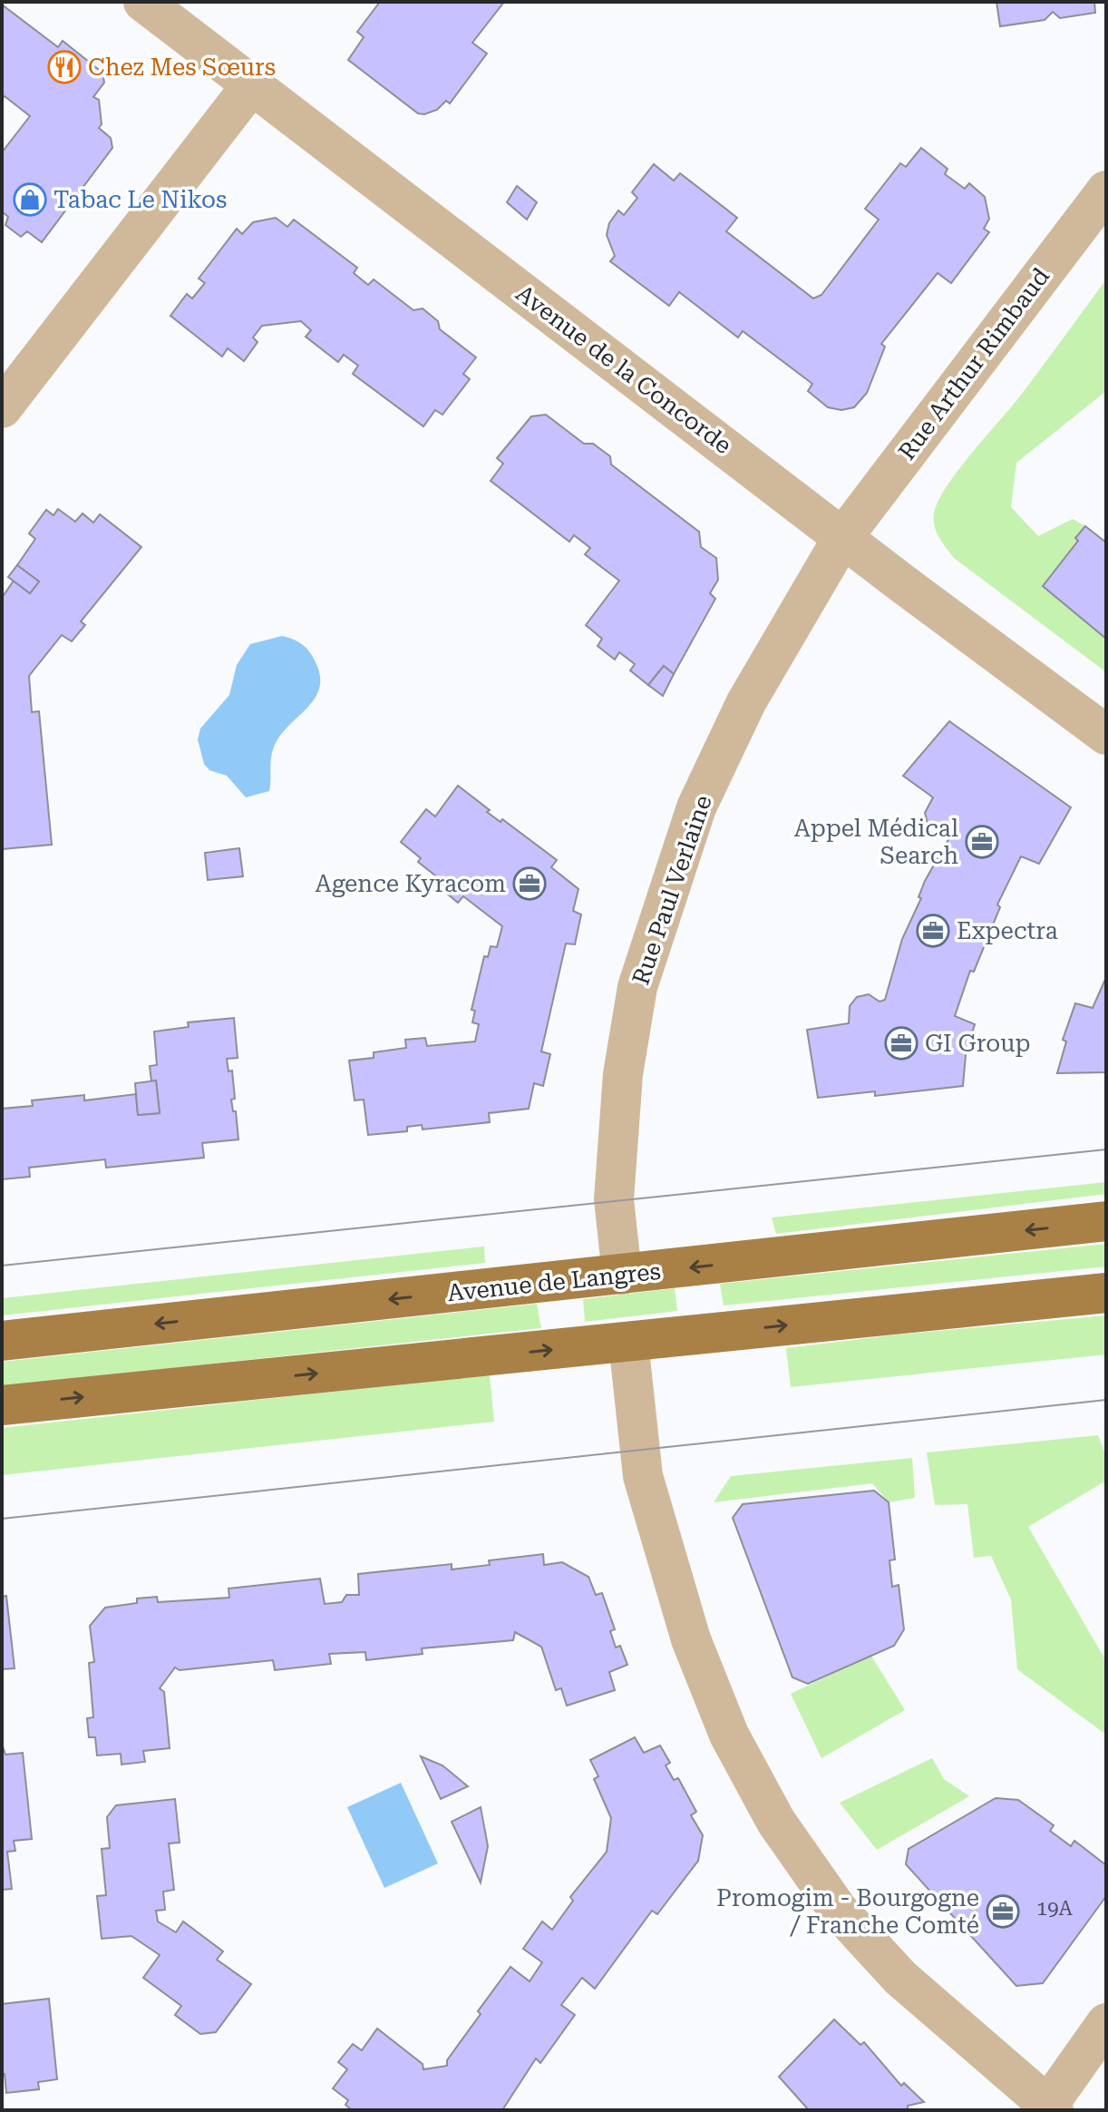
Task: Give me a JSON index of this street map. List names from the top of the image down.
{
  "streets": {
    "main road": ["Avenue de Langres"],
    "street": ["Rue Arthur Rimbaud", "Avenue de la Concorde", "Rue Paul Verlaine"]
  },
  "crossings": [
    ["Rue Arthur Rimbaud", "Avenue de la Concorde"],
    ["Rue Arthur Rimbaud", "Rue Paul Verlaine"],
    ["Avenue de la Concorde", "Rue Paul Verlaine"],
    ["Rue Paul Verlaine", "Avenue de Langres"]
  ],
  "places": {
    "restaurant": ["Chez Mes Sœurs"],
    "shop": ["Tabac Le Nikos"],
    "office": [
      "Appel Médical Search",
      "Agence Kyracom",
      "Expectra",
      "GI Group",
      "Promogim - Bourgogne / Franche Comté"
    ]
  },
  "house_numbers": ["19A"]
}
